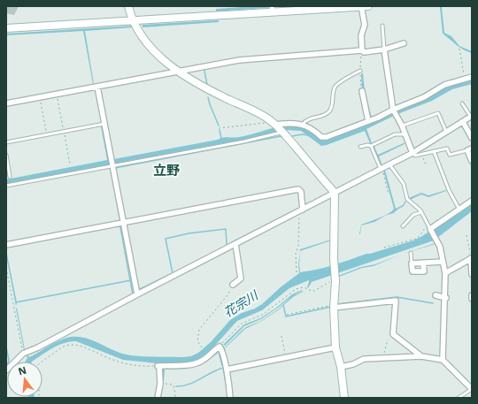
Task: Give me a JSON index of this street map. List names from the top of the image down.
{
  "districts": ["立野"],
  "water": ["花宗川"],
  "north": "top"
}
